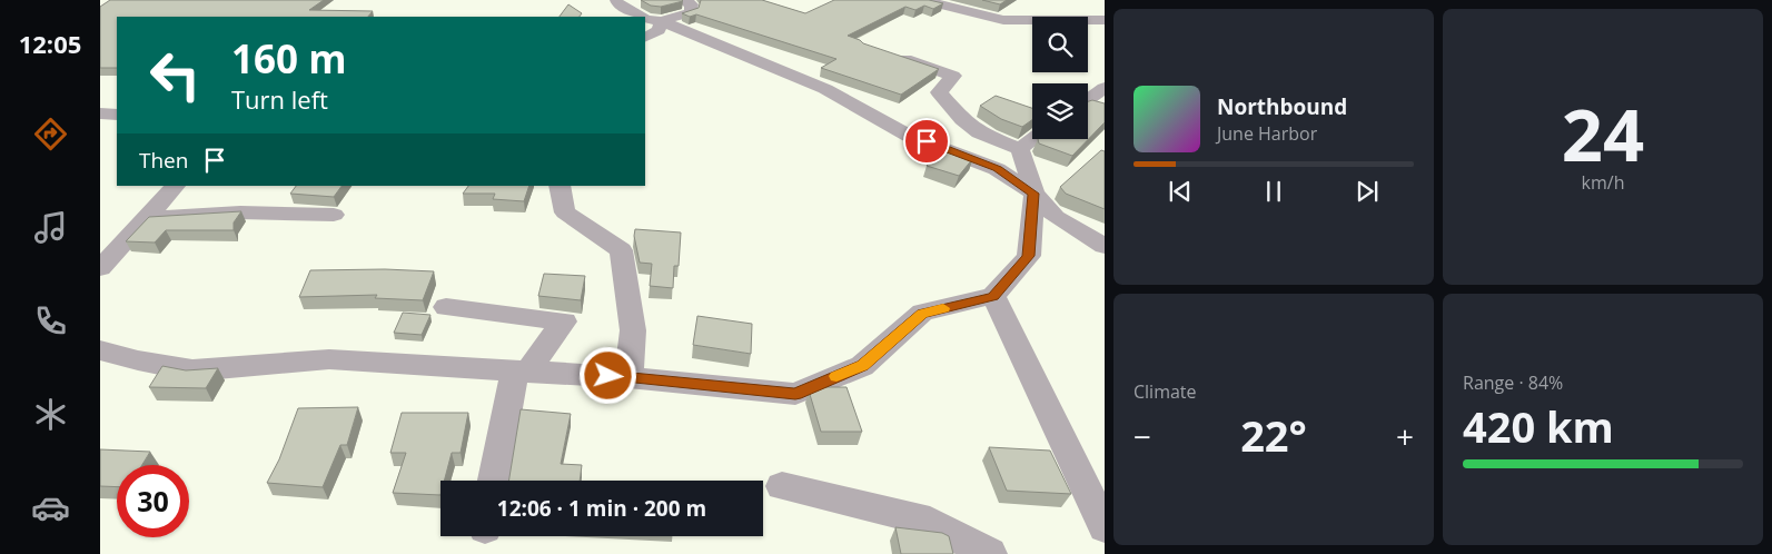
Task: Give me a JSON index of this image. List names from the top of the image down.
{
  "page": {
    "tabs": "12:05",
    "tile": [
      ["24", "km/h"],
      "Climate",
      ["Range · 84%", "420 km"]
    ],
    "turn": ["160 m", "Turn left"],
    "song": ["Northbound", "June Harbor"],
    "then": "Then",
    "heat": ["−", "22°", "+"],
    "limit": "30",
    "trip": "12:06 · 1 min · 200 m"
  }
}
